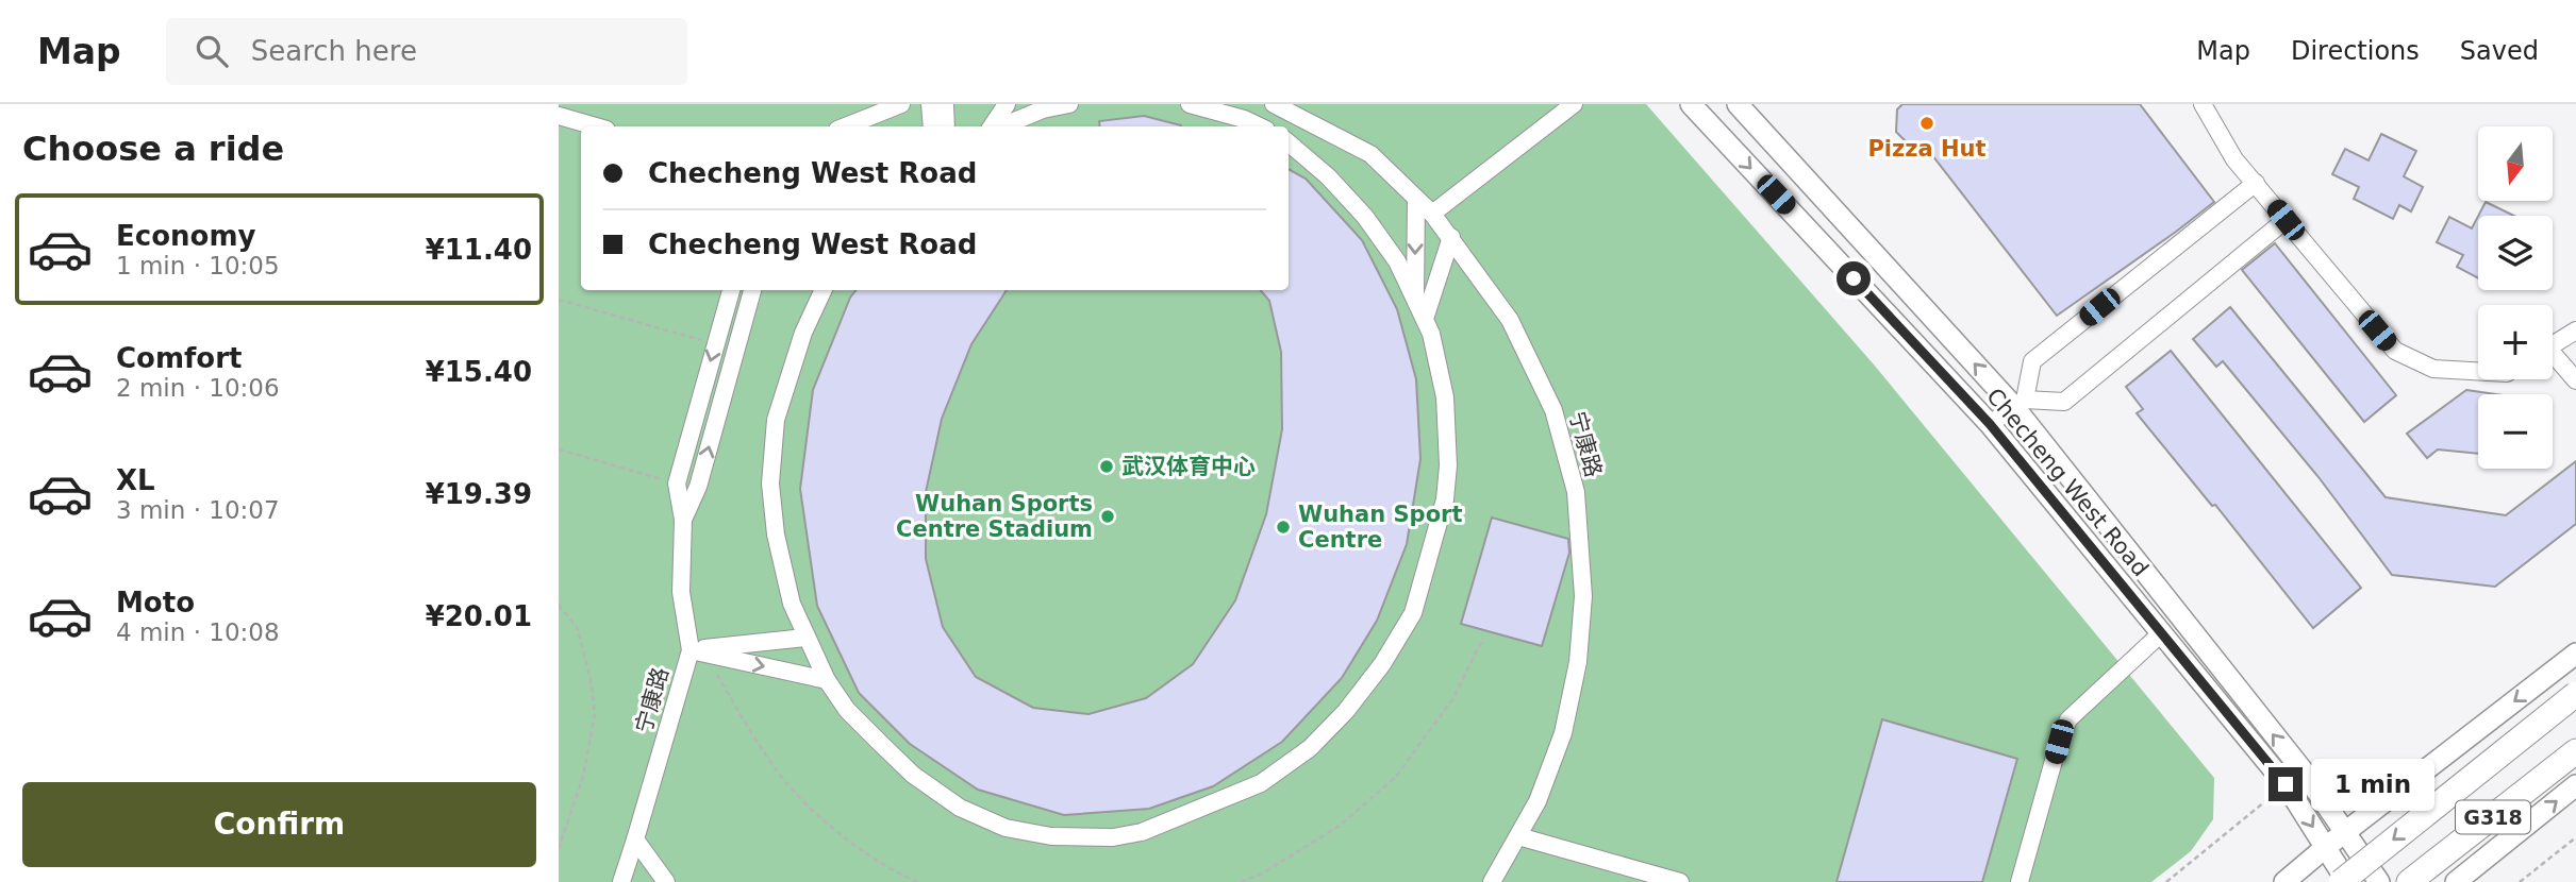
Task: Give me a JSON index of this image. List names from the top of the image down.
{
  "streets": {
    "highway": ["G318"],
    "main road": ["Checheng West Road"],
    "street": ["宁康路"]
  },
  "places": [
    "Pizza Hut",
    "武汉体育中心",
    "Wuhan Sports Centre Stadium",
    "Wuhan Sport Centre"
  ],
  "north": "bottom",
  "page": {
    "header": "Map",
    "search": "Search here",
    "nav": ["Map", "Directions", "Saved"],
    "heading": "Choose a ride",
    "map_buttons": ["+", "−"],
    "banner": ["Checheng West Road", "Checheng West Road"],
    "list": [
      {
        "name": "Economy",
        "note": "1 min · 10:05",
        "value": "¥11.40"
      },
      {
        "name": "Comfort",
        "note": "2 min · 10:06",
        "value": "¥15.40"
      },
      {
        "name": "XL",
        "note": "3 min · 10:07",
        "value": "¥19.39"
      },
      {
        "name": "Moto",
        "note": "4 min · 10:08",
        "value": "¥20.01"
      }
    ],
    "bubble": "1 min",
    "buttons": "Confirm"
  }
}
